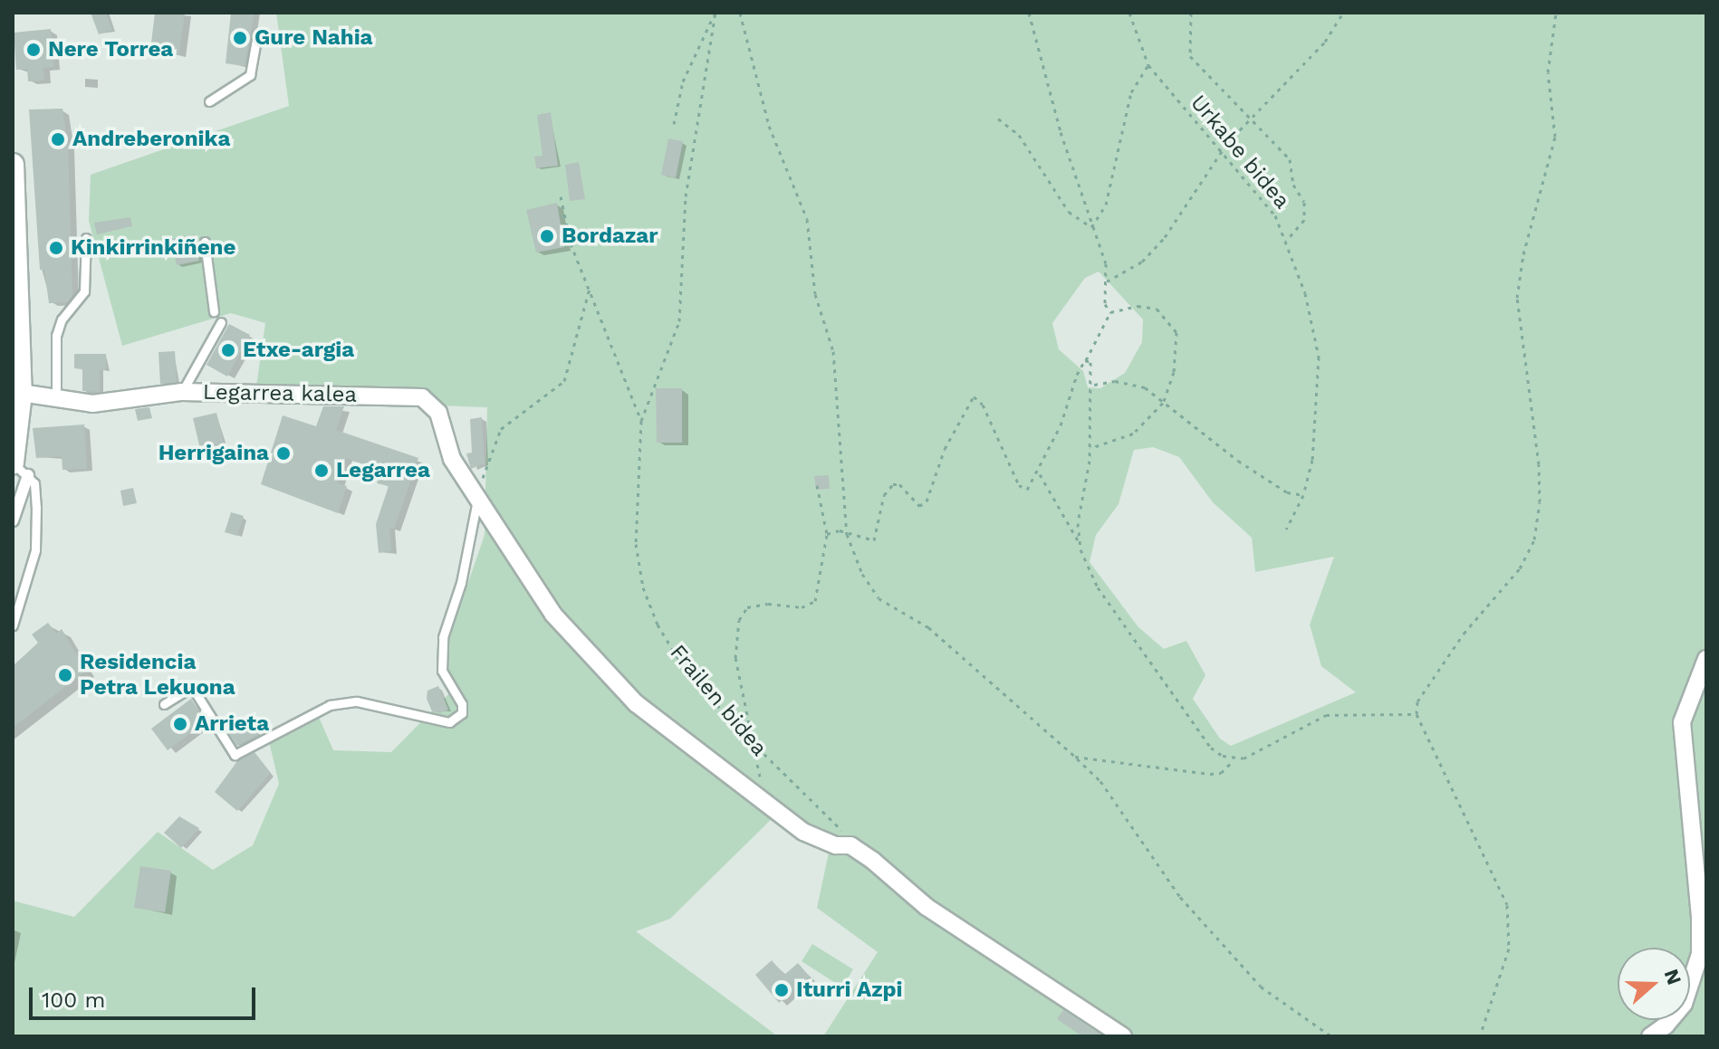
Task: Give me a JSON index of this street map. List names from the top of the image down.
{
  "streets": {
    "street": ["Legarrea kalea"],
    "path": ["Urkabe bidea", "Frailen bidea"]
  },
  "places": [
    "Gure Nahia",
    "Nere Torrea",
    "Andreberonika",
    "Bordazar",
    "Kinkirrinkiñene",
    "Etxe-argia",
    "Herrigaina",
    "Legarrea",
    "Residencia Petra Lekuona",
    "Arrieta",
    "Iturri Azpi"
  ],
  "scale_bar": "100 m",
  "north": "right"
}
